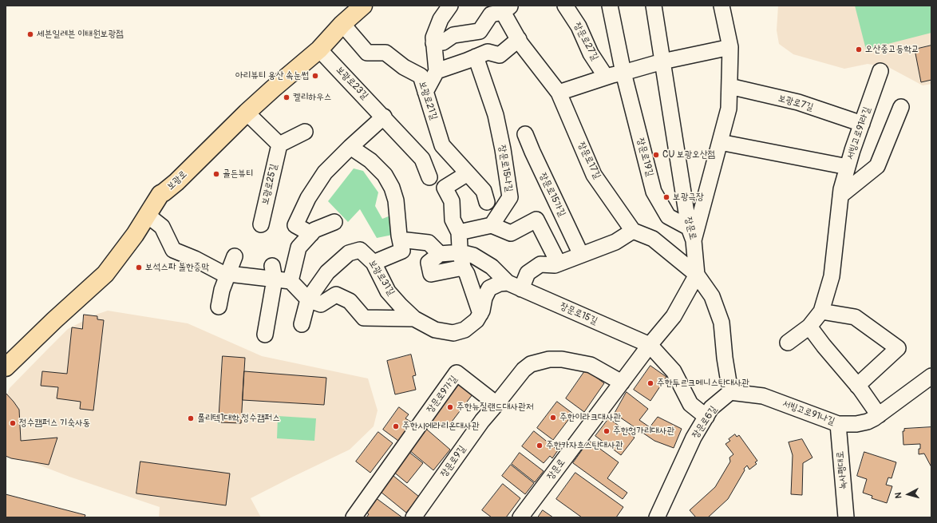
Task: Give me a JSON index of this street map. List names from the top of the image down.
{
  "streets": {
    "main road": ["보광로"],
    "street": [
      "장문로27길",
      "보광로23길",
      "보광로21길",
      "보광로7길",
      "서빙고로91라길",
      "장문로19길",
      "장문로17길",
      "장문로15나길",
      "보광로25길",
      "장문로15가길",
      "장문로",
      "보광로31길",
      "장문로15길",
      "장문로9가길",
      "서빙고로91나길",
      "장문로6길",
      "장문로9길",
      "녹사평대로"
    ]
  },
  "crossings": [
    ["보광로23길", "보광로"],
    ["보광로21길", "보광로"],
    ["보광로7길", "서빙고로91라길"],
    ["장문로19길", "장문로"],
    ["장문로", "장문로15길"],
    ["장문로", "장문로9길"],
    ["보광로31길", "장문로15길"],
    ["장문로9가길", "장문로9길"],
    ["서빙고로91나길", "장문로6길"],
    ["서빙고로91나길", "녹사평대로"]
  ],
  "places": [
    "세븐일레븐 이태원보광점",
    "오산중고등학교",
    "아리뷰티 용산 속눈썹",
    "켈리하우스",
    "CU 보광오산점",
    "골든뷰티",
    "보광극장",
    "보석스파 불한증막",
    "주한투르크메니스탄대사관",
    "주한뉴질랜드대사관저",
    "주한이라크대사관",
    "폴리텍1대학 정수캠퍼스",
    "정수캠퍼스 기숙사동",
    "주한시에라리온대사관",
    "주한헝가리대사관",
    "주한카자흐스탄대사관"
  ],
  "north": "left"
}
